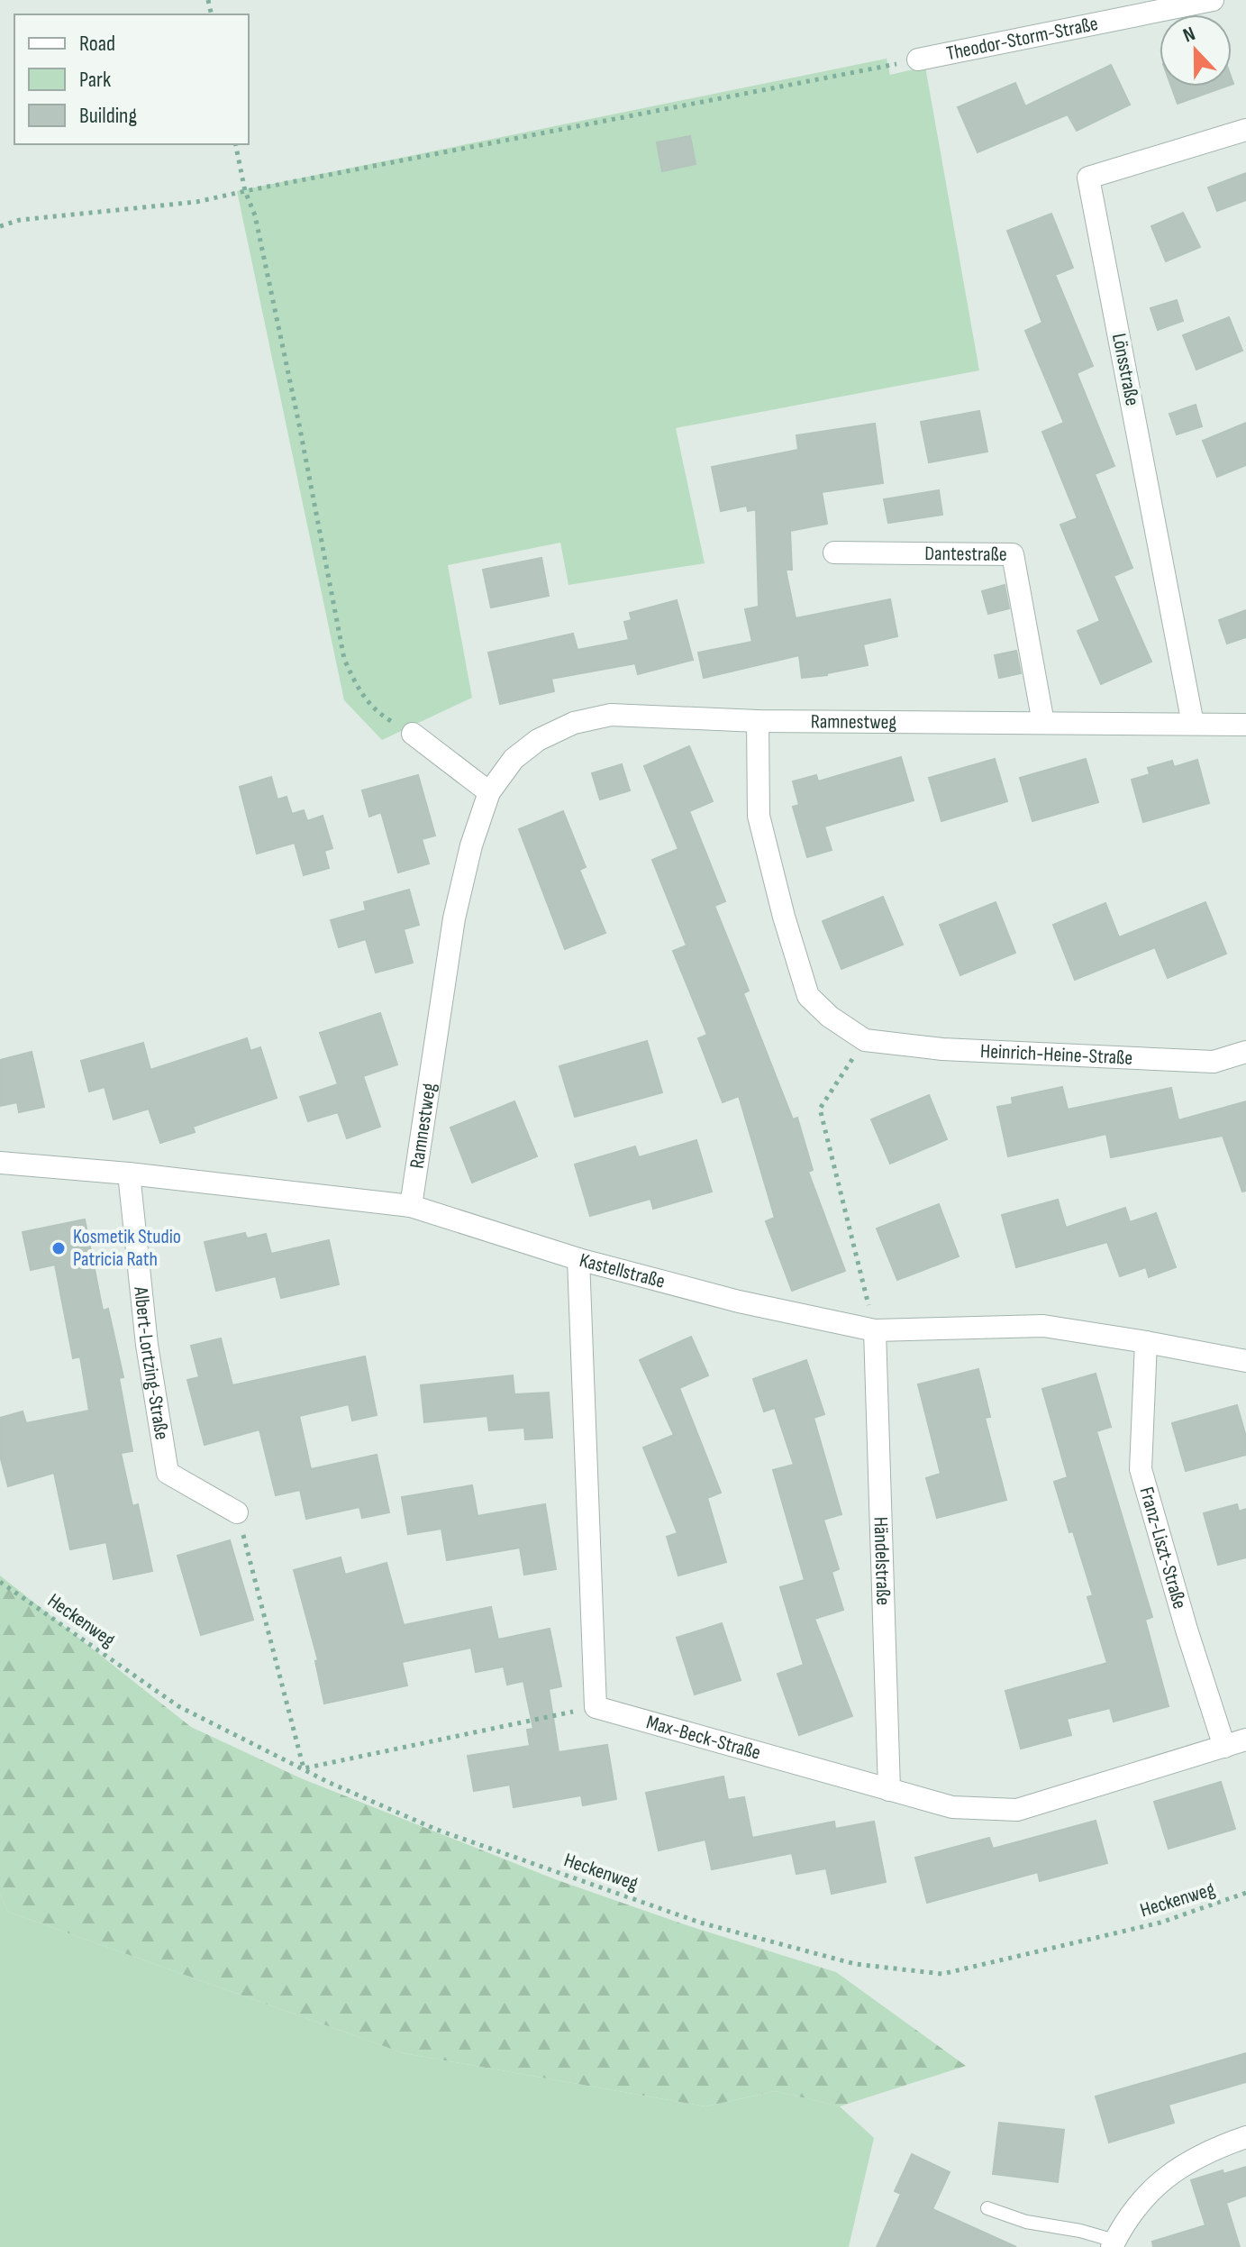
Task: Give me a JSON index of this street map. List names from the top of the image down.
{
  "streets": {
    "street": [
      "Theodor-Storm-Straße",
      "Lönsstraße",
      "Dantestraße",
      "Ramnestweg",
      "Heinrich-Heine-Straße",
      "Kastellstraße",
      "Albert-Lortzing-Straße",
      "Franz-Liszt-Straße",
      "Händelstraße",
      "Max-Beck-Straße"
    ],
    "path": ["Heckenweg"]
  },
  "crossings": [
    ["Lönsstraße", "Ramnestweg"],
    ["Dantestraße", "Ramnestweg"],
    ["Ramnestweg", "Heinrich-Heine-Straße"],
    ["Ramnestweg", "Kastellstraße"],
    ["Kastellstraße", "Albert-Lortzing-Straße"],
    ["Kastellstraße", "Franz-Liszt-Straße"],
    ["Kastellstraße", "Händelstraße"],
    ["Franz-Liszt-Straße", "Max-Beck-Straße"],
    ["Händelstraße", "Max-Beck-Straße"]
  ],
  "places": ["Kosmetik Studio Patricia Rath"],
  "legend": ["Road", "Park", "Building"],
  "north": "top"
}
